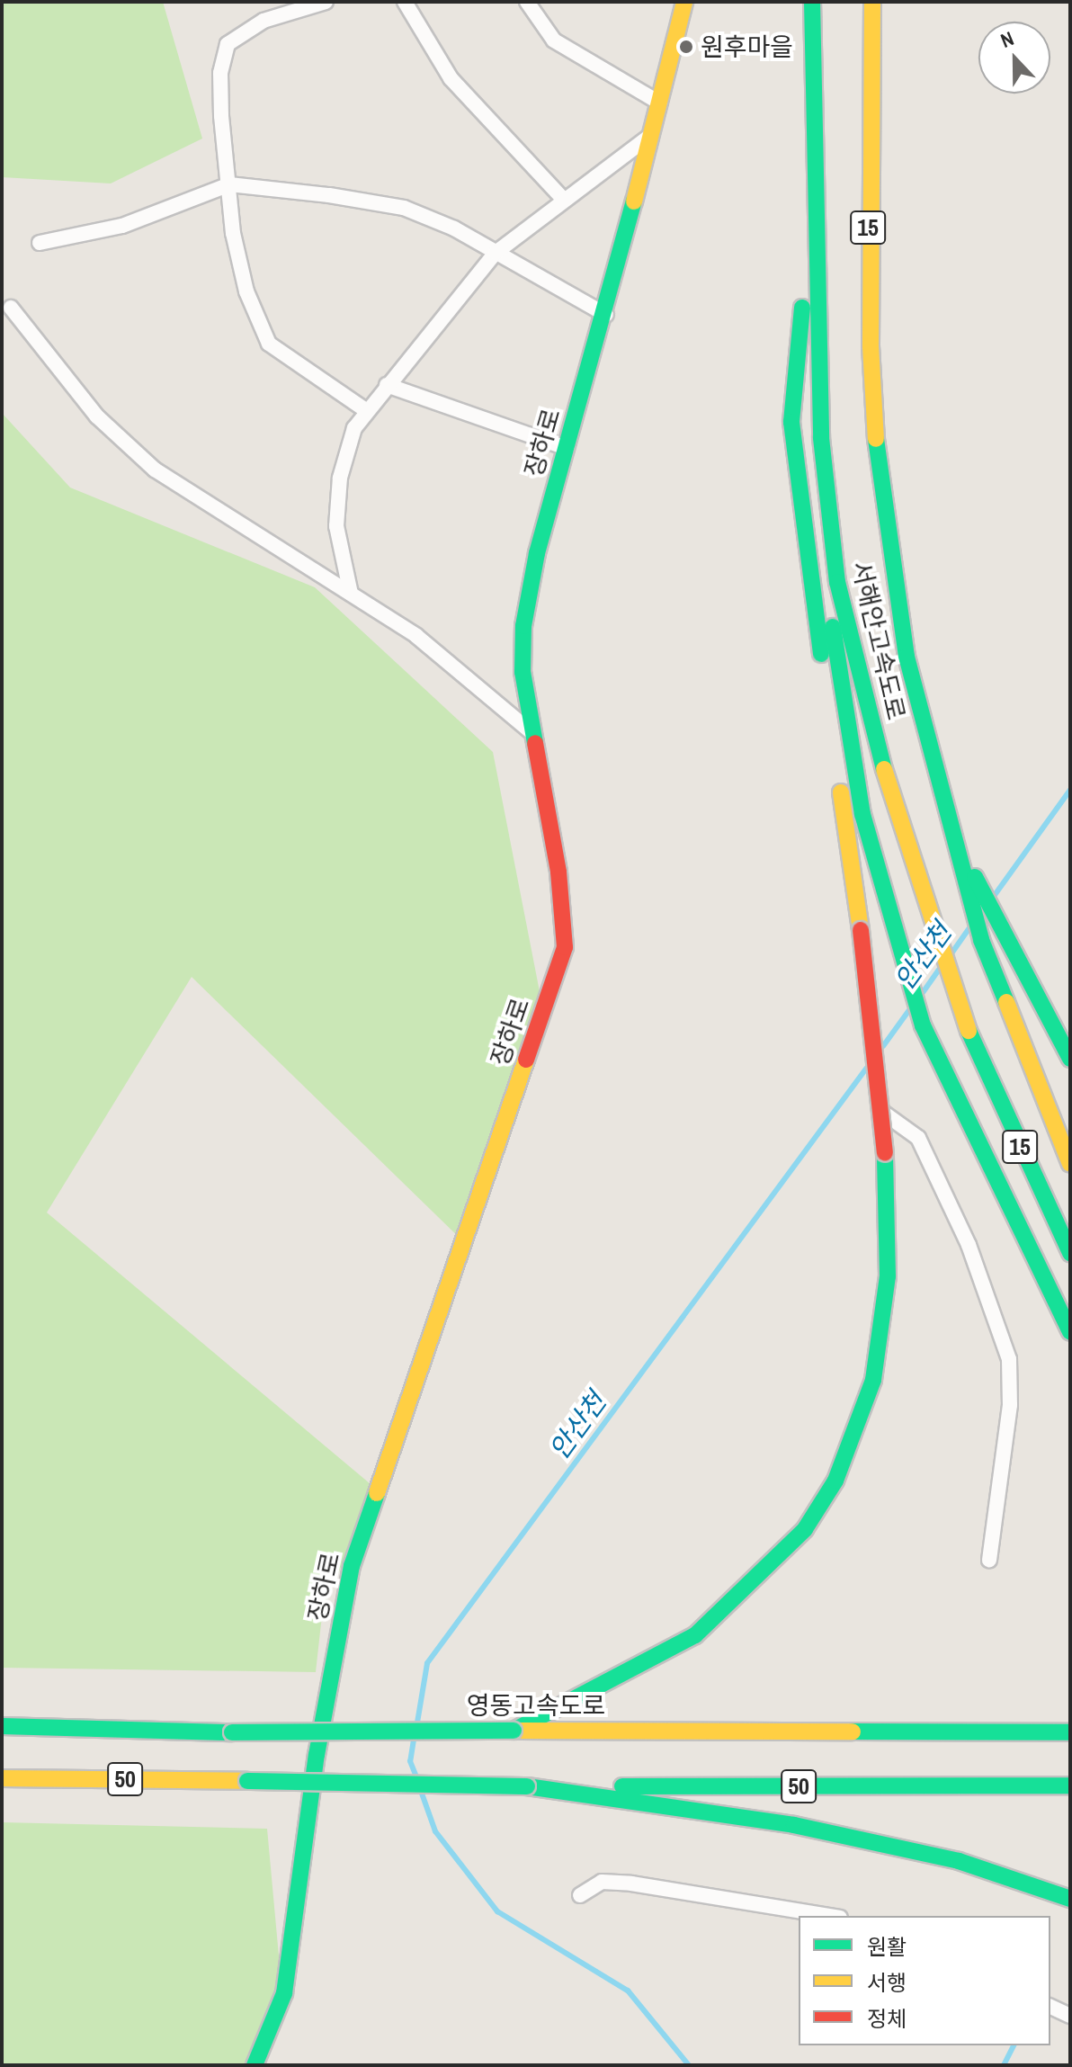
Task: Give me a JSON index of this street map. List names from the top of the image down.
{
  "streets": {
    "main road": [
      "15",
      "장하로",
      "서해안고속도로",
      "영동고속도로",
      "50"
    ]
  },
  "water": ["안산천"],
  "places": ["원후마을"],
  "legend": ["원활", "서행", "정체"],
  "north": "top"
}
